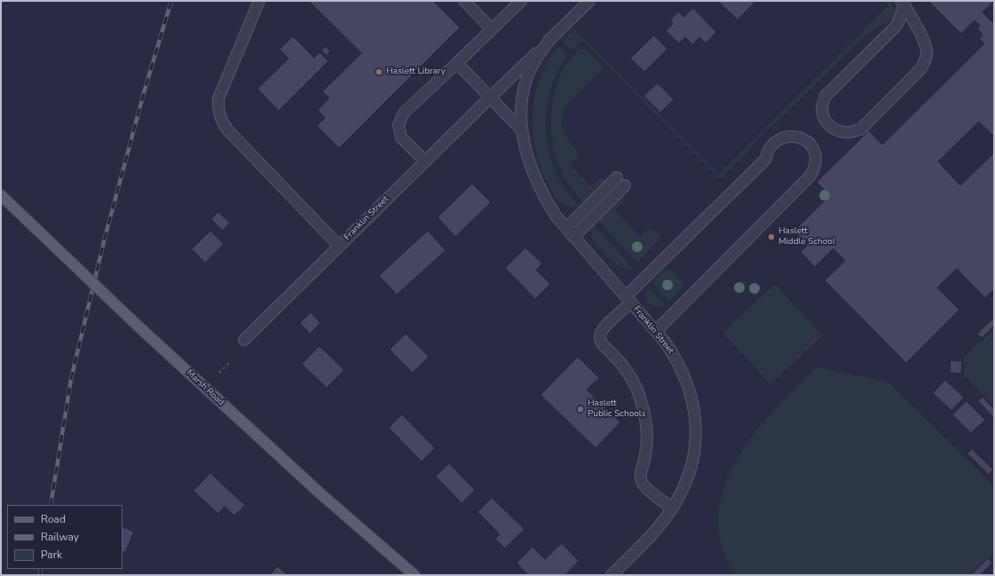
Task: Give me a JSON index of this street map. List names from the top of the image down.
{
  "streets": {
    "main road": ["Marsh Road"],
    "street": ["Franklin Street"]
  },
  "places": ["Haslett Library", "Haslett Middle School", "Haslett Public Schools"],
  "legend": ["Road", "Railway", "Park"]
}
